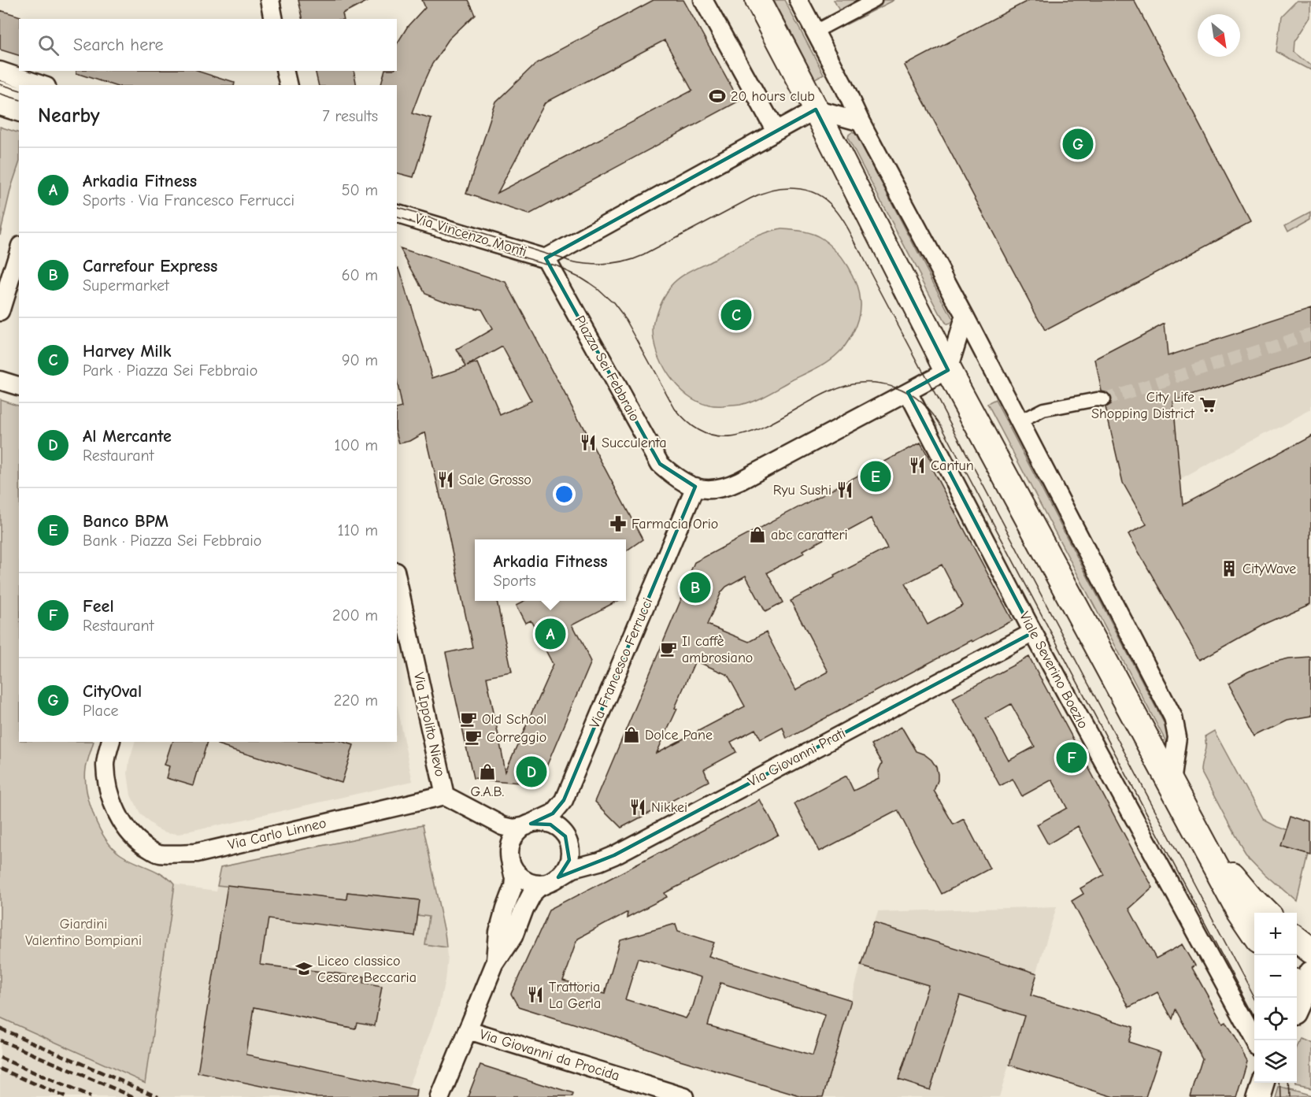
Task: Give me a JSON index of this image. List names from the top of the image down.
{
  "streets": {
    "street": [
      "Via Vincenzo Monti",
      "Piazza Sei Febbraio",
      "Via Francesco Ferrucci",
      "Viale Severino Boezio",
      "Via Ippolito Nievo",
      "Via Giovanni Prati",
      "Via Carlo Linneo",
      "Via Giovanni da Procida"
    ]
  },
  "crossings": [
    ["Via Vincenzo Monti", "Piazza Sei Febbraio"],
    ["Piazza Sei Febbraio", "Via Francesco Ferrucci"],
    ["Piazza Sei Febbraio", "Viale Severino Boezio"],
    ["Via Francesco Ferrucci", "Via Ippolito Nievo"],
    ["Via Francesco Ferrucci", "Via Giovanni Prati"],
    ["Via Francesco Ferrucci", "Via Carlo Linneo"],
    ["Via Francesco Ferrucci", "Via Giovanni da Procida"],
    ["Viale Severino Boezio", "Via Giovanni Prati"],
    ["Via Ippolito Nievo", "Via Carlo Linneo"]
  ],
  "parks": ["Giardini Valentino Bompiani"],
  "places": {
    "sports": ["20 hours club"],
    "supermarket": ["City Life Shopping District"],
    "restaurant": [
      "Succulenta",
      "Cantun",
      "Sale Grosso",
      "Ryu Sushi",
      "Nikkei",
      "Trattoria La Gerla"
    ],
    "pharmacy": ["Farmacia Orio"],
    "shop": ["abc caratteri", "Dolce Pane", "G.A.B."],
    "building": ["CityWave"],
    "cafe": ["Il caffè ambrosiano", "Old School", "Correggio"],
    "school or university": ["Liceo classico Cesare Beccaria"]
  },
  "north": "bottom right",
  "page": {
    "search": "Search here",
    "heading": ["Nearby", "7 results"],
    "pins": [
      "G",
      "C",
      "E",
      "B",
      "A",
      "F",
      "D"
    ],
    "list": [
      {
        "mark": "A",
        "name": "Arkadia Fitness",
        "note": "Sports · Via Francesco Ferrucci",
        "value": "50 m"
      },
      {
        "mark": "B",
        "name": "Carrefour Express",
        "note": "Supermarket",
        "value": "60 m"
      },
      {
        "mark": "C",
        "name": "Harvey Milk",
        "note": "Park · Piazza Sei Febbraio",
        "value": "90 m"
      },
      {
        "mark": "D",
        "name": "Al Mercante",
        "note": "Restaurant",
        "value": "100 m"
      },
      {
        "mark": "E",
        "name": "Banco BPM",
        "note": "Bank · Piazza Sei Febbraio",
        "value": "110 m"
      },
      {
        "mark": "F",
        "name": "Feel",
        "note": "Restaurant",
        "value": "200 m"
      },
      {
        "mark": "G",
        "name": "CityOval",
        "note": "Place",
        "value": "220 m"
      }
    ],
    "popup": ["Arkadia Fitness", "Sports"],
    "map_buttons": ["+", "−"]
  }
}
